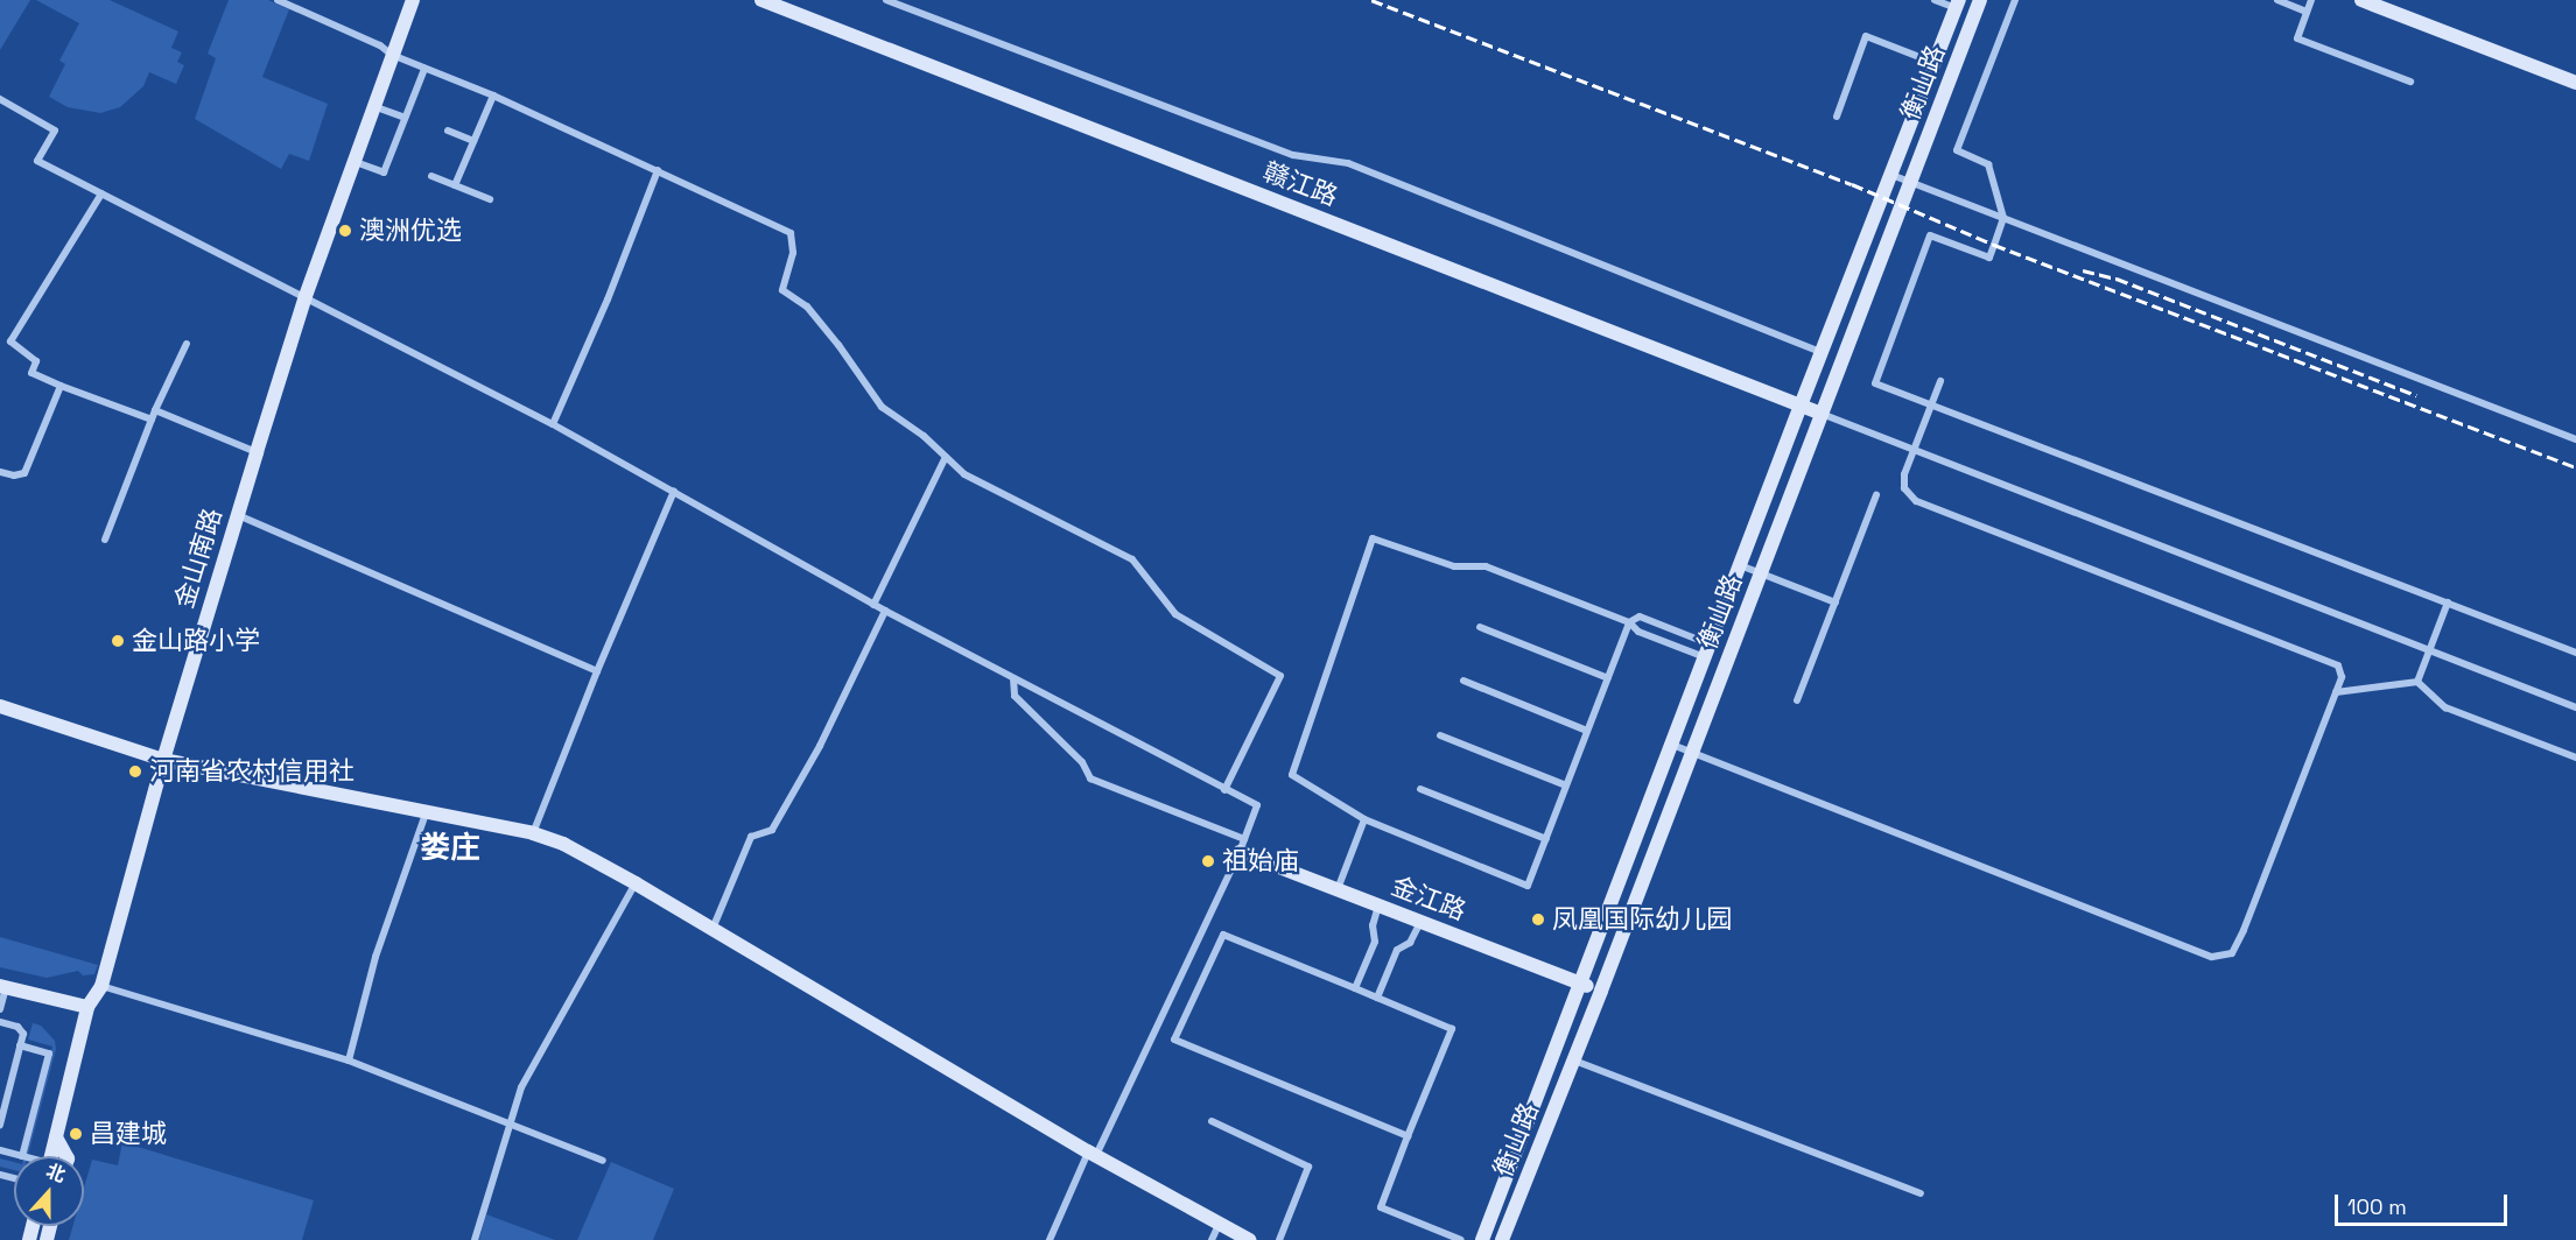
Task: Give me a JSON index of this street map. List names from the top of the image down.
{
  "streets": {
    "street": [
      "衡山路",
      "赣江路",
      "金山南路",
      "金江路"
    ]
  },
  "crossings": [
    ["衡山路", "赣江路"],
    ["衡山路", "金江路"]
  ],
  "districts": ["娄庄"],
  "places": [
    "澳洲优选",
    "金山路小学",
    "河南省农村信用社",
    "祖始庙",
    "凤凰国际幼儿园",
    "昌建城"
  ],
  "scale_bar": "100 m",
  "north": "top"
}
